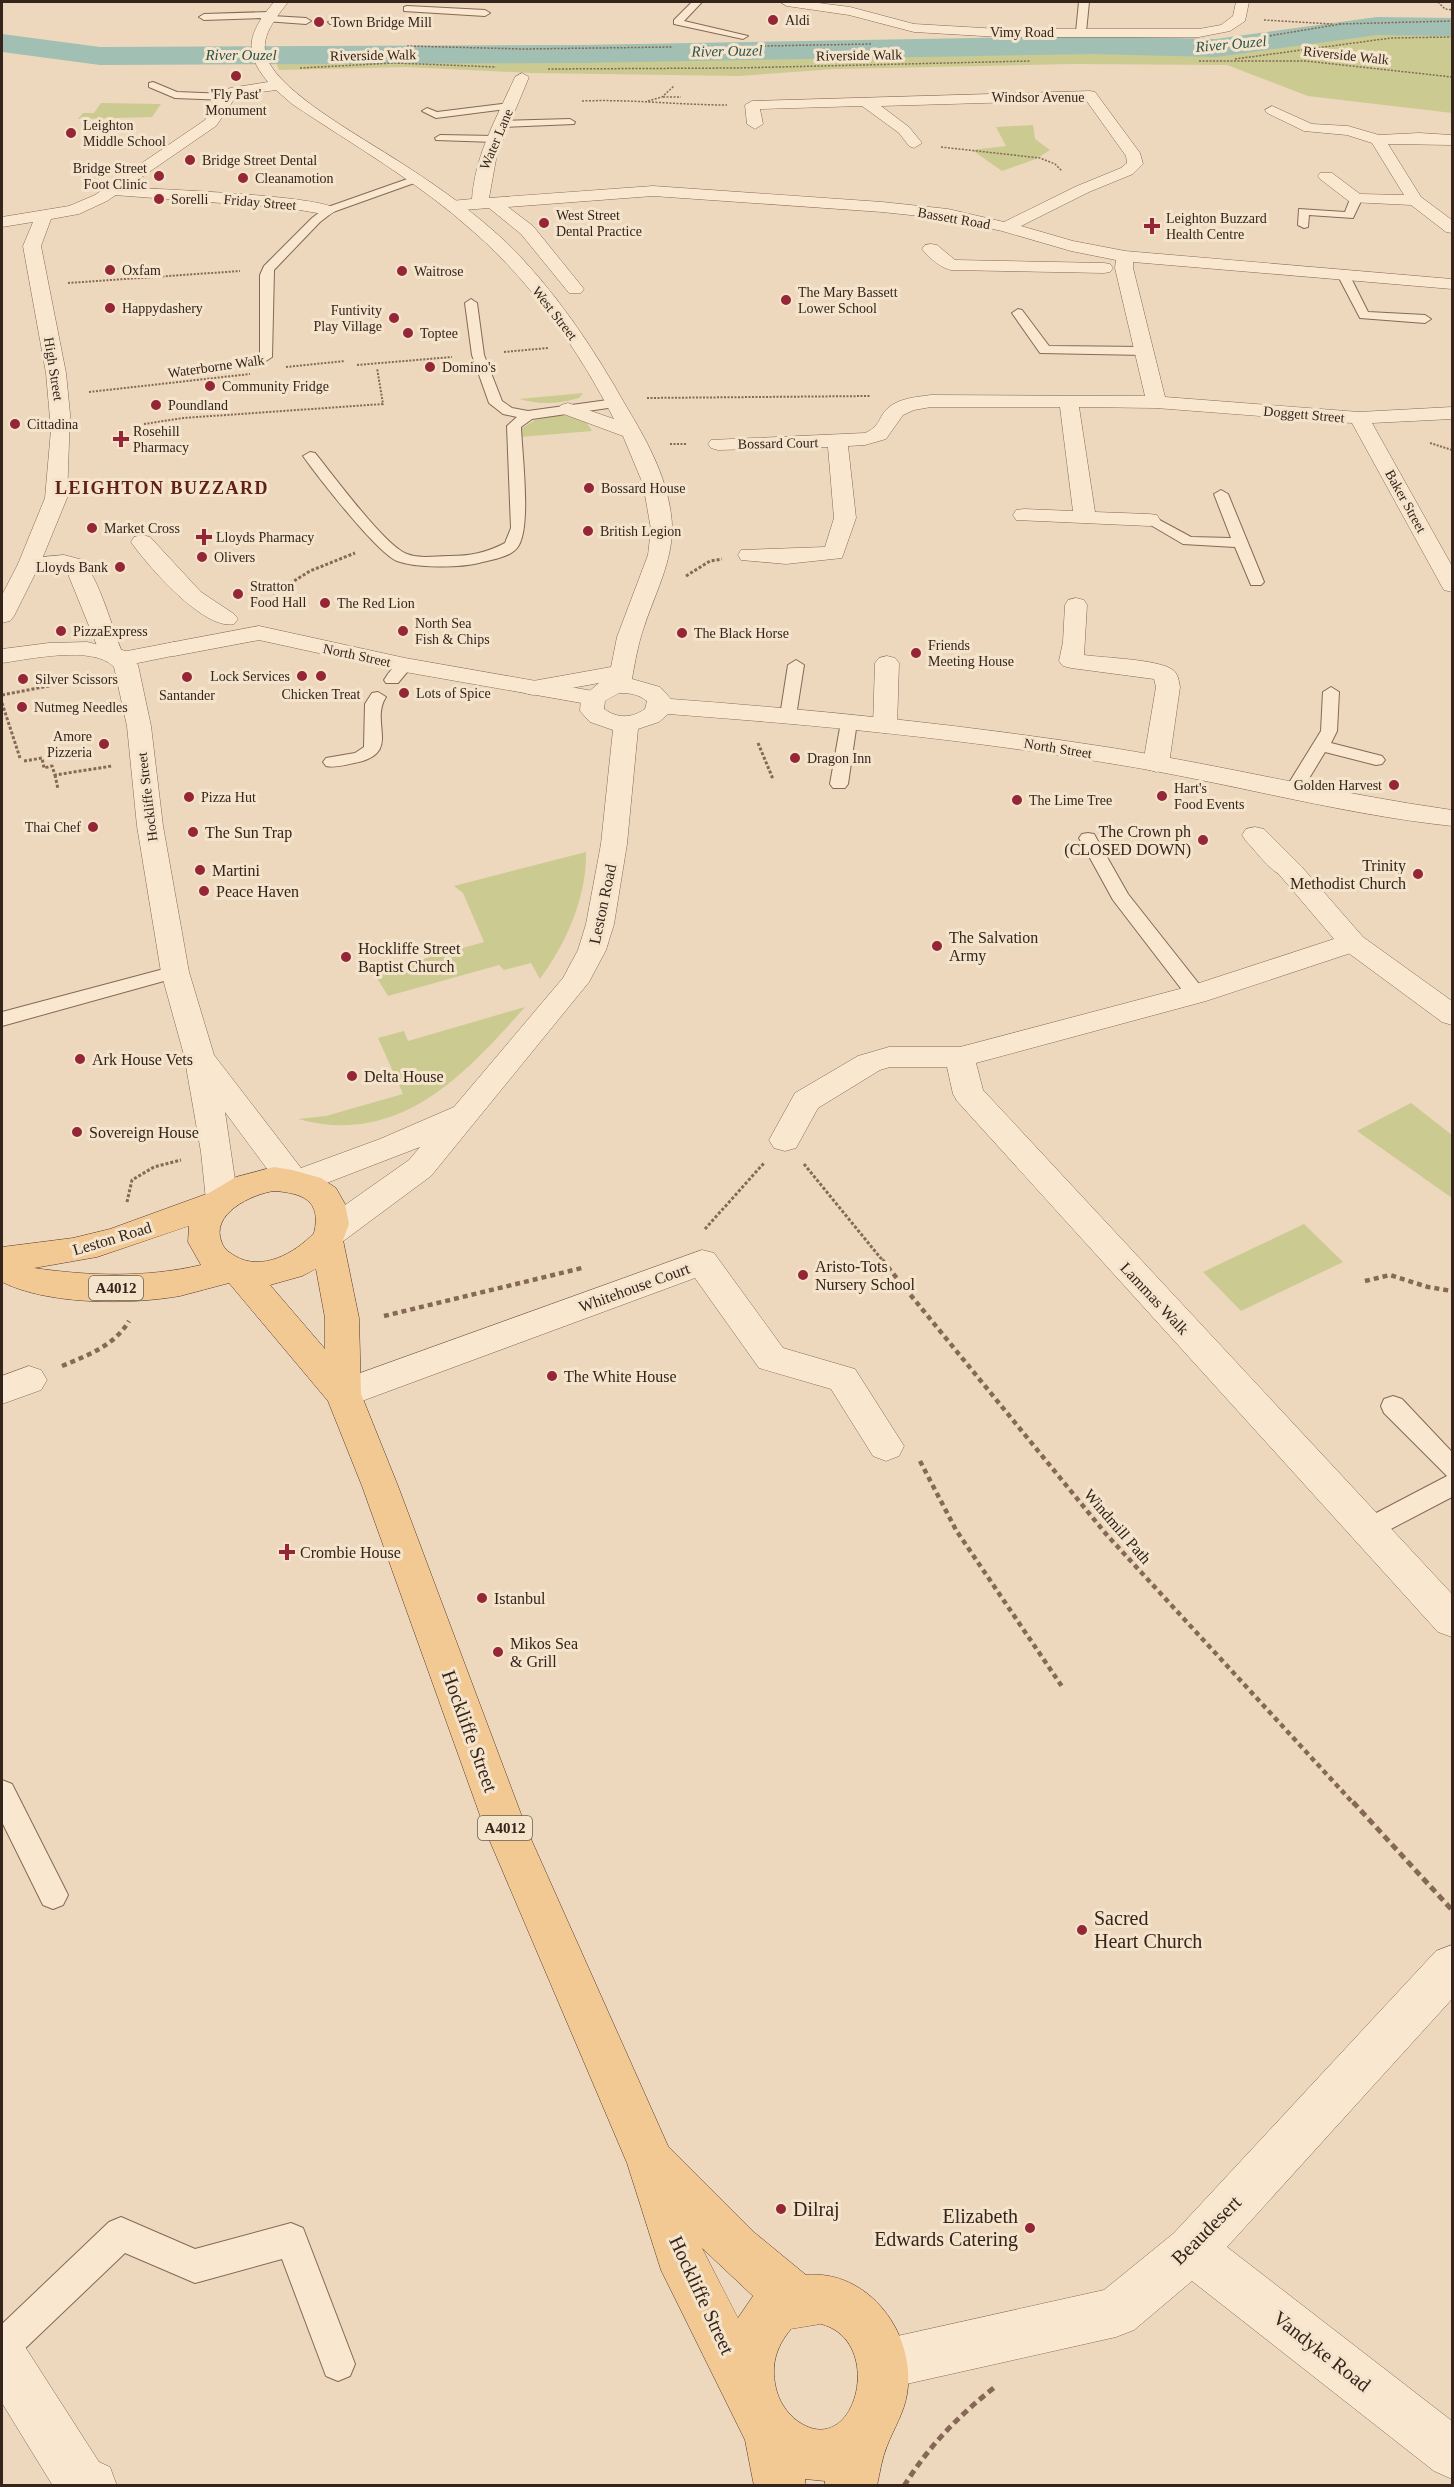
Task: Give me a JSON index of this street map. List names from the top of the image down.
{
  "streets": {
    "main road": ["Hockliffe Street", "Leston Road", "A4012"],
    "street": [
      "Vimy Road",
      "Windsor Avenue",
      "Water Lane",
      "Friday Street",
      "Bassett Road",
      "West Street",
      "High Street",
      "Doggett Street",
      "Bossard Court",
      "Baker Street",
      "North Street",
      "Whitehouse Court",
      "Lammas Walk",
      "Beaudesert",
      "Vandyke Road"
    ],
    "path": ["Riverside Walk", "Waterborne Walk", "Windmill Path"]
  },
  "crossings": [
    ["Riverside Walk", "West Street"],
    ["Windsor Avenue", "Bassett Road"],
    ["Water Lane", "Bassett Road"],
    ["Water Lane", "West Street"],
    ["Bassett Road", "West Street"],
    ["High Street", "Hockliffe Street"],
    ["Doggett Street", "Bossard Court"],
    ["Doggett Street", "Baker Street"],
    ["North Street", "Hockliffe Street"],
    ["Hockliffe Street", "Leston Road"],
    ["Hockliffe Street", "Whitehouse Court"],
    ["Hockliffe Street", "A4012"],
    ["Hockliffe Street", "Beaudesert"],
    ["Leston Road", "A4012"],
    ["Beaudesert", "Vandyke Road"]
  ],
  "districts": ["LEIGHTON BUZZARD"],
  "water": ["River Ouzel"],
  "places": {
    "other": [
      "Aldi",
      "Town Bridge Mill",
      "'Fly Past' Monument",
      "Leighton Middle School",
      "Bridge Street Dental",
      "Bridge Street Foot Clinic",
      "Cleanamotion",
      "Sorelli",
      "West Street Dental Practice",
      "Oxfam",
      "Waitrose",
      "The Mary Bassett Lower School",
      "Happydashery",
      "Funtivity Play Village",
      "Toptee",
      "Domino's",
      "Community Fridge",
      "Poundland",
      "Cittadina",
      "Bossard House",
      "Market Cross",
      "British Legion",
      "Olivers",
      "Lloyds Bank",
      "Stratton Food Hall",
      "The Red Lion",
      "PizzaExpress",
      "North Sea Fish & Chips",
      "The Black Horse",
      "Friends Meeting House",
      "Lock Services",
      "Chicken Treat",
      "Santander",
      "Silver Scissors",
      "Lots of Spice",
      "Nutmeg Needles",
      "Amore Pizzeria",
      "Dragon Inn",
      "Golden Harvest",
      "Hart's Food Events",
      "Pizza Hut",
      "The Lime Tree",
      "Thai Chef",
      "The Sun Trap",
      "The Crown ph (CLOSED DOWN)",
      "Martini",
      "Trinity Methodist Church",
      "Peace Haven",
      "The Salvation Army",
      "Hockliffe Street Baptist Church",
      "Ark House Vets",
      "Delta House",
      "Sovereign House",
      "Aristo-Tots Nursery School",
      "The White House",
      "Istanbul",
      "Mikos Sea & Grill",
      "Sacred Heart Church",
      "Dilraj",
      "Elizabeth Edwards Catering"
    ],
    "health": [
      "Leighton Buzzard Health Centre",
      "Rosehill Pharmacy",
      "Lloyds Pharmacy",
      "Crombie House"
    ]
  }
}
